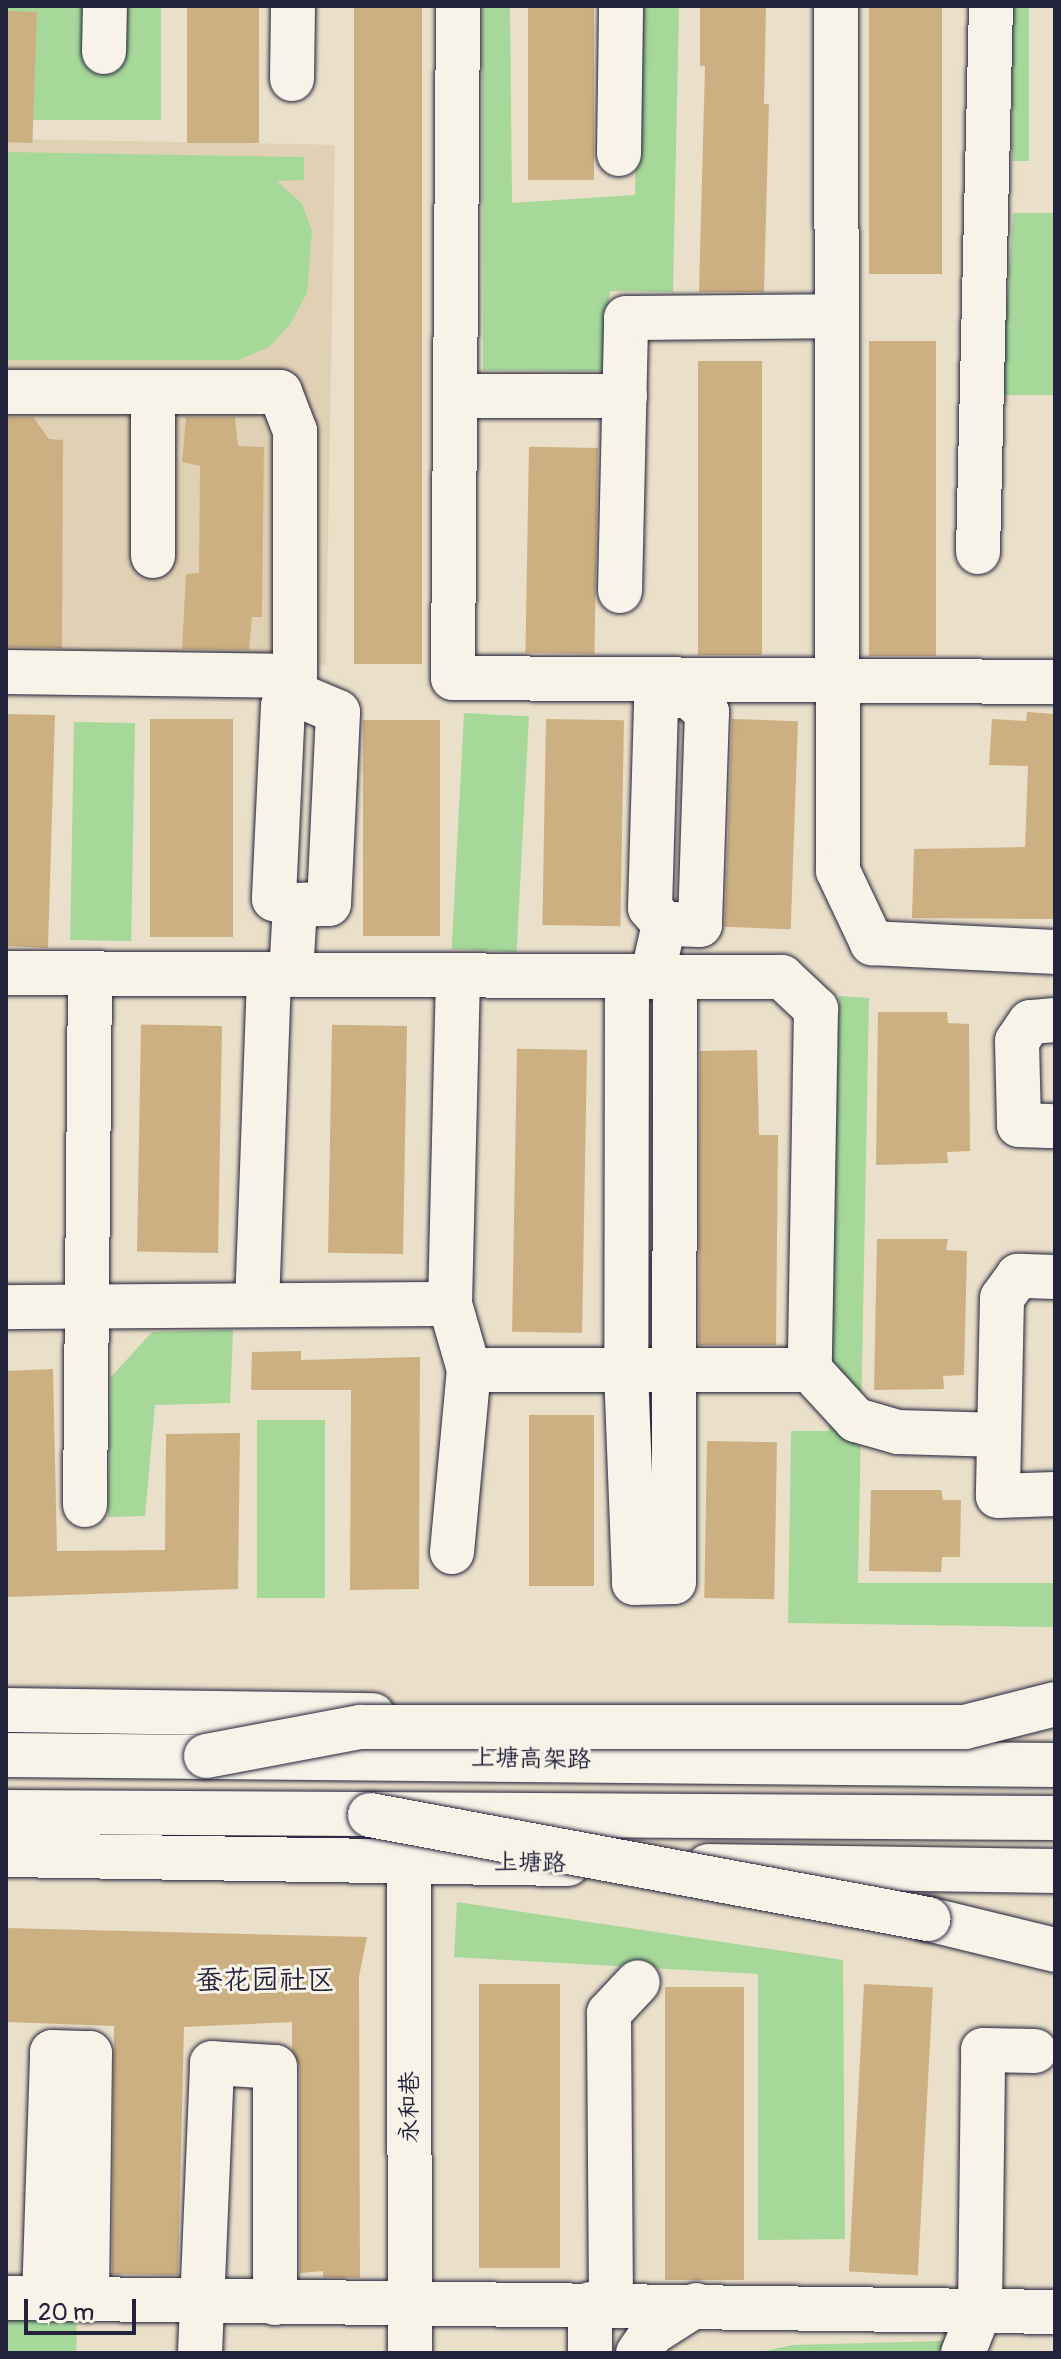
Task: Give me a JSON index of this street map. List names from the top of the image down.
{
  "streets": {
    "main road": ["上塘高架路", "上塘路", "永和巷"]
  },
  "crossings": [
    ["上塘路", "永和巷"]
  ],
  "districts": ["蚕花园社区"],
  "scale_bar": "20 m"
}
